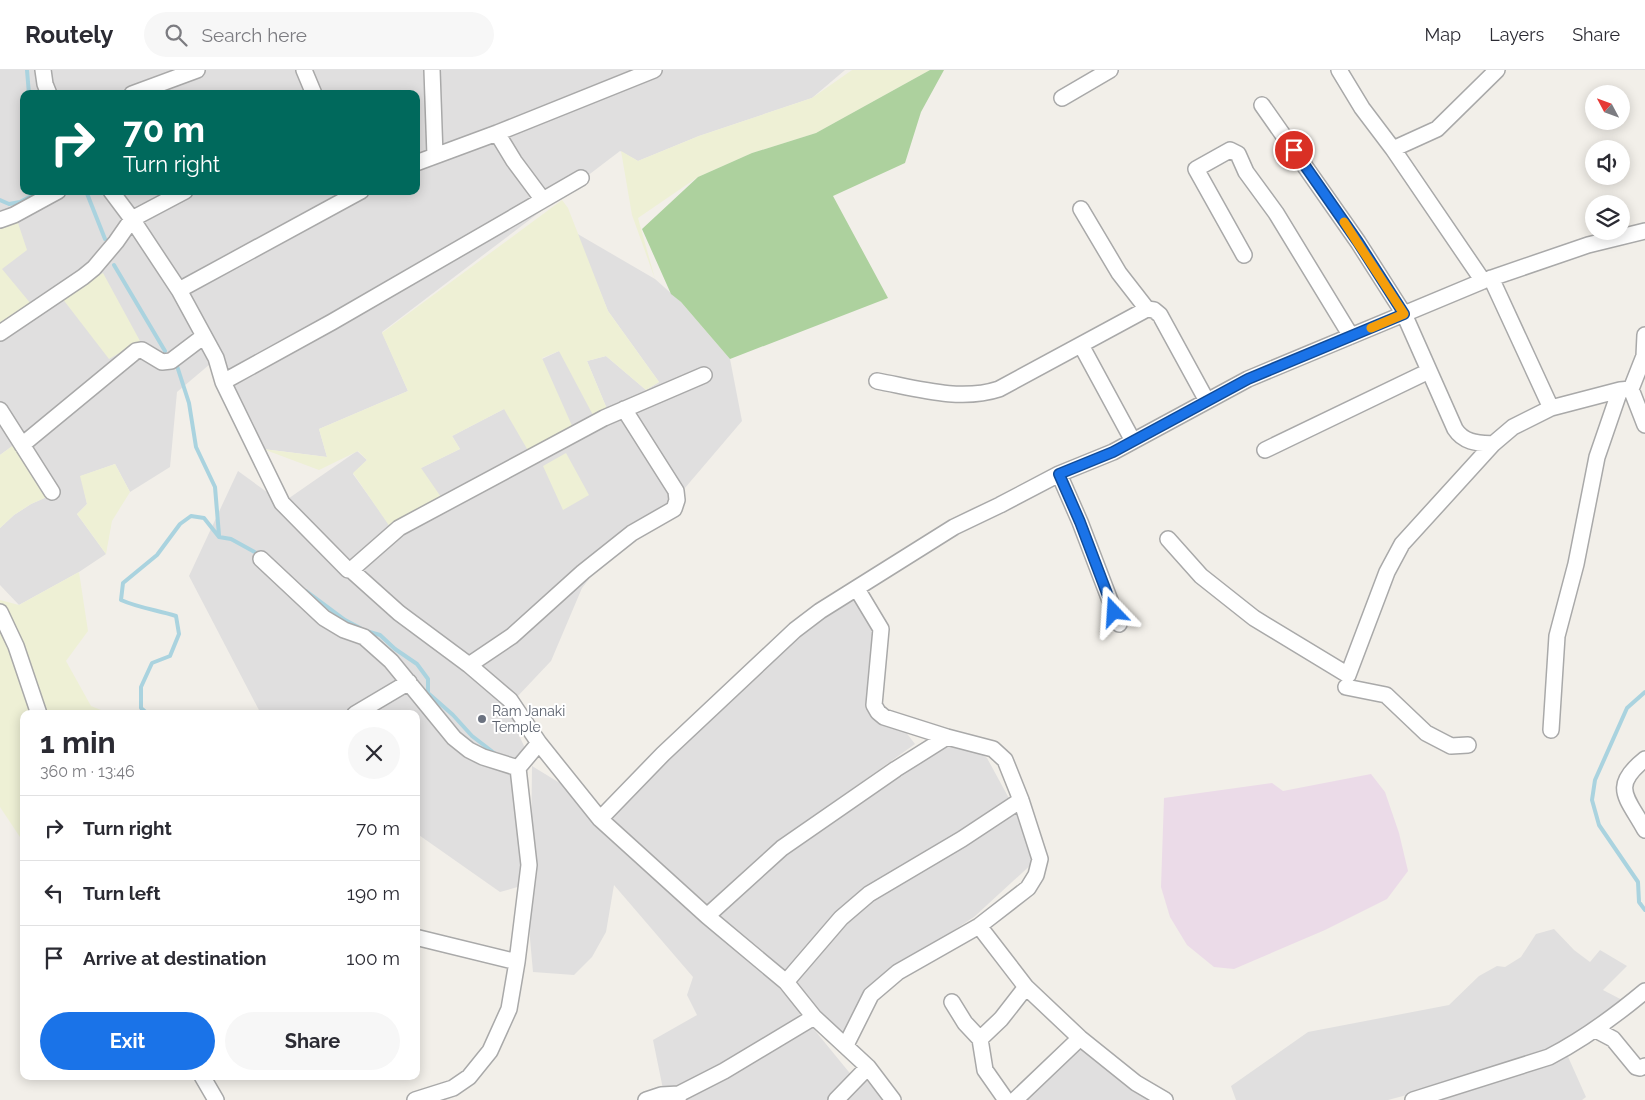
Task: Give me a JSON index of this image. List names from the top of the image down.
{
  "places": ["Ram Janaki Temple"],
  "north": "top left",
  "page": {
    "header": "Routely",
    "search": "Search here",
    "nav": ["Map", "Layers", "Share"],
    "turn": ["70 m", "Turn right"],
    "heading": ["1 min", "360 m · 13:46"],
    "list": [
      {
        "name": "Turn right",
        "value": "70 m"
      },
      {
        "name": "Turn left",
        "value": "190 m"
      },
      {
        "name": "Arrive at destination",
        "value": "100 m"
      }
    ],
    "buttons": ["Exit", "Share"]
  }
}
